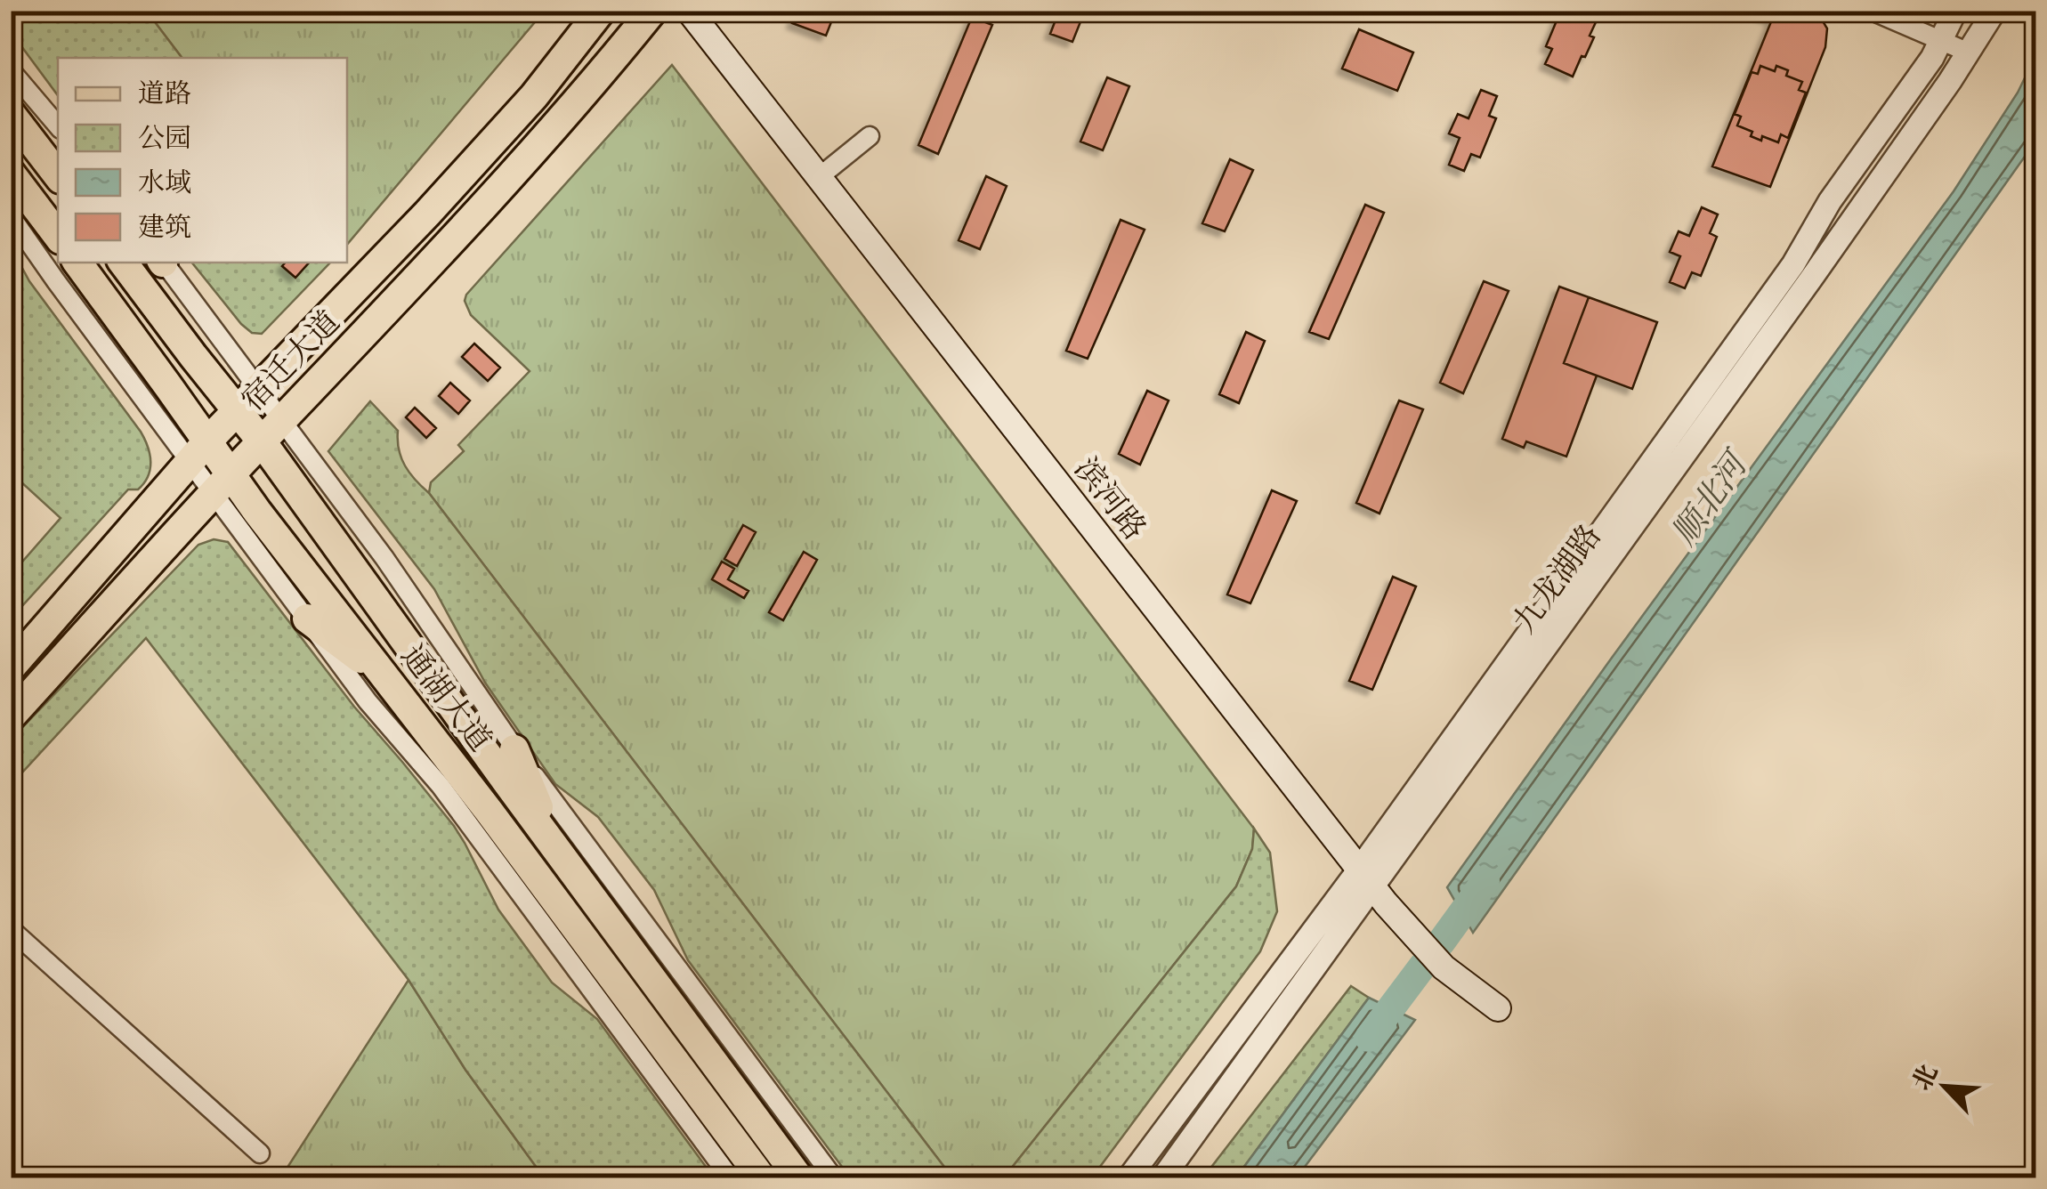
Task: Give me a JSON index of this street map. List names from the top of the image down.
{
  "streets": {
    "main road": ["宿迁大道", "滨河路", "通湖大道"],
    "street": ["九龙湖路"]
  },
  "crossings": [
    ["宿迁大道", "通湖大道"],
    ["滨河路", "九龙湖路"]
  ],
  "water": ["顺北河"],
  "legend": [
    "道路",
    "公园",
    "水域",
    "建筑"
  ],
  "north": "top left"
}
